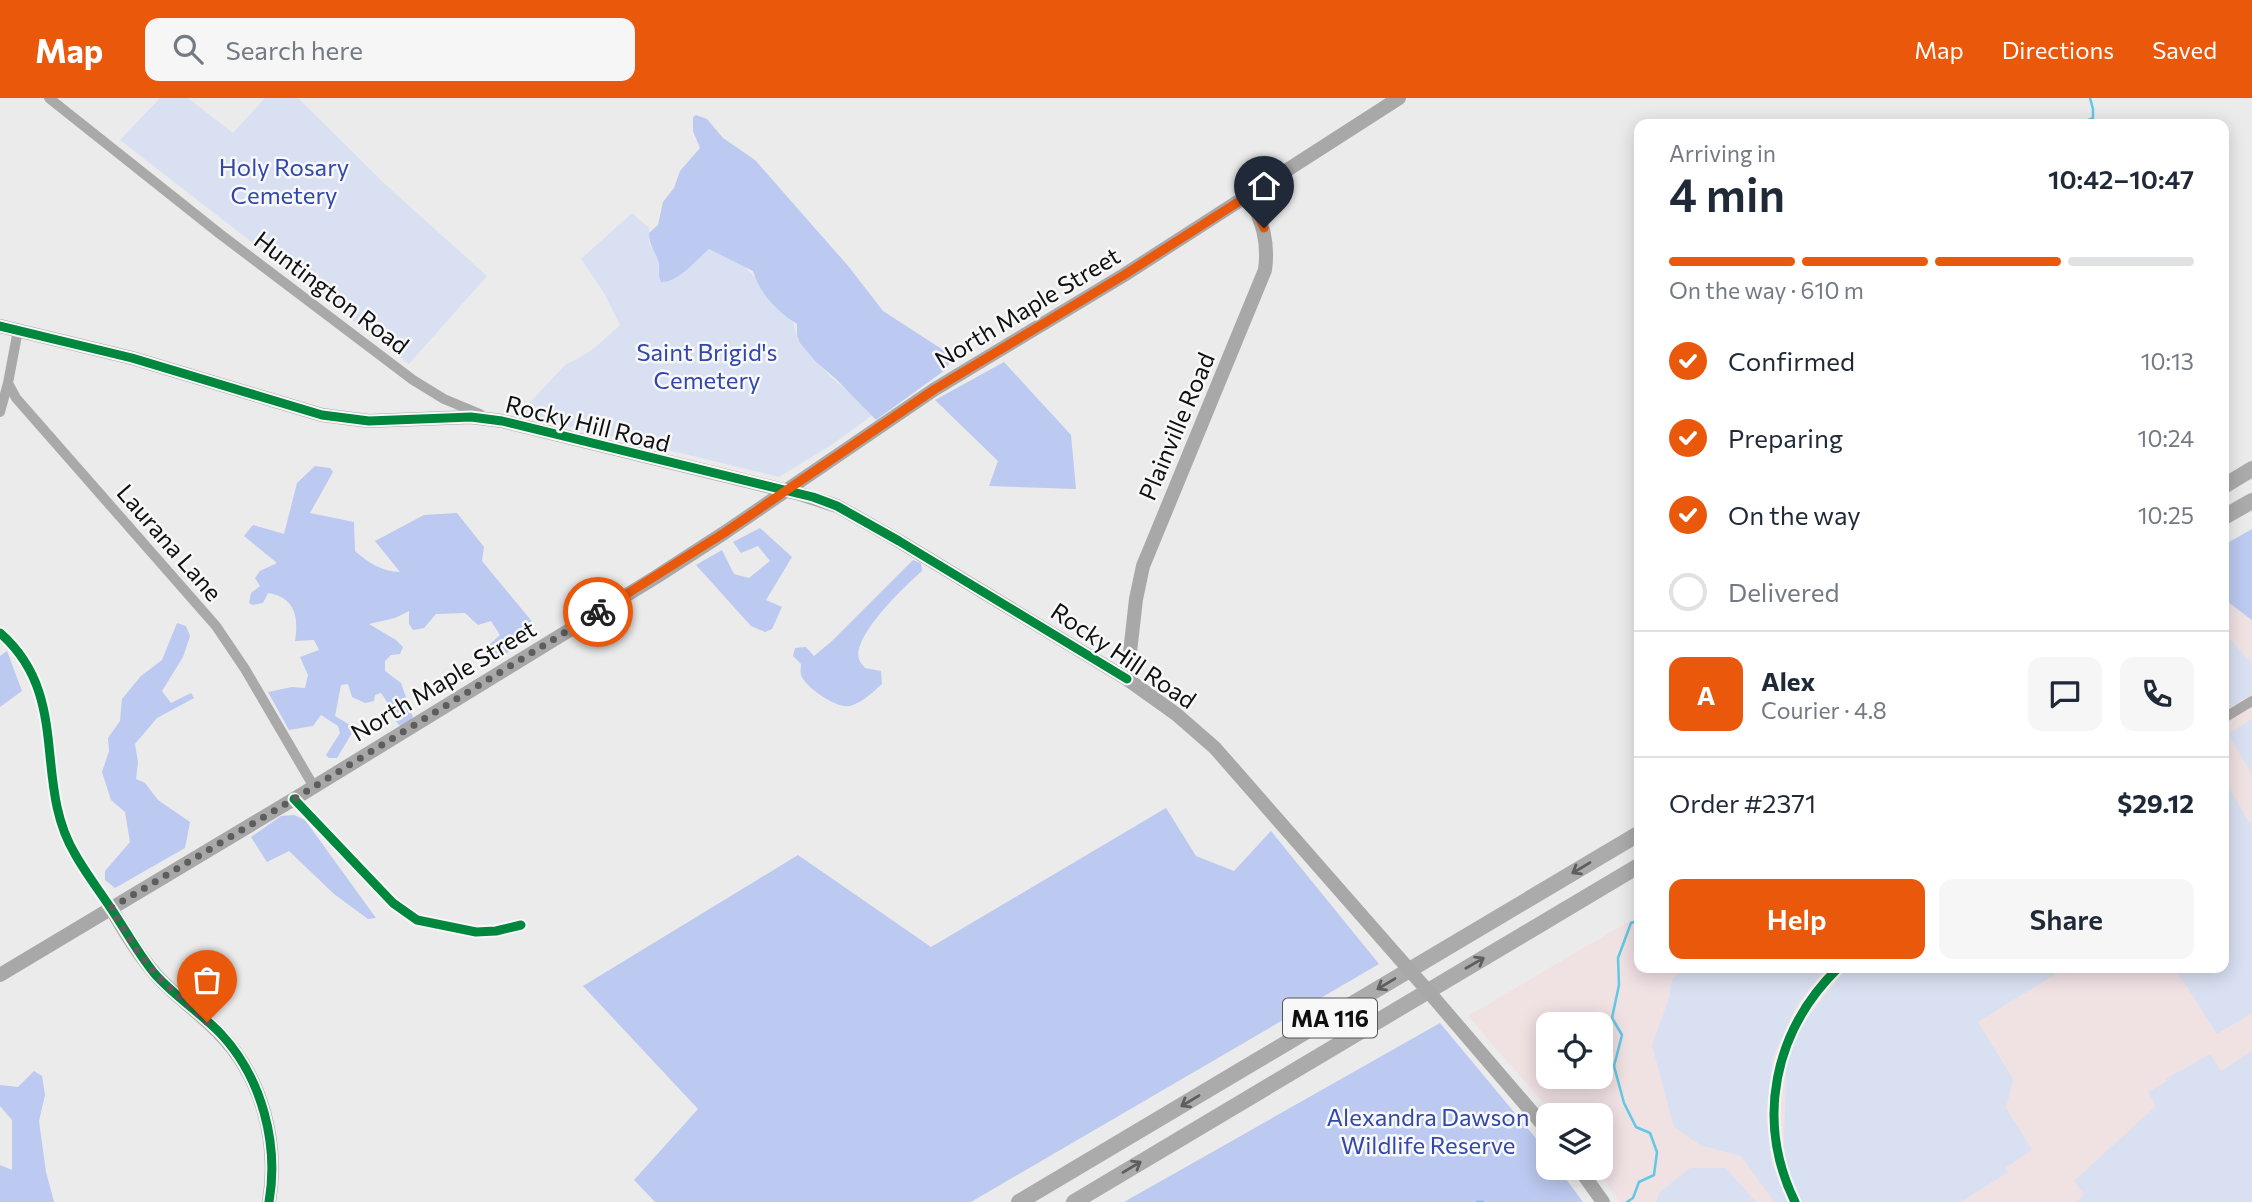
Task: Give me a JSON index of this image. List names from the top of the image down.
{
  "streets": {
    "main road": [
      "North Maple Street",
      "Rocky Hill Road",
      "Plainville Road",
      "MA 116"
    ],
    "street": ["Huntington Road", "Laurana Lane"]
  },
  "crossings": [
    ["Huntington Road", "Rocky Hill Road"],
    ["North Maple Street", "Rocky Hill Road"],
    ["North Maple Street", "Plainville Road"],
    ["North Maple Street", "Laurana Lane"],
    ["Rocky Hill Road", "Plainville Road"]
  ],
  "parks": ["Holy Rosary Cemetery", "Saint Brigid's Cemetery", "Alexandra Dawson Wildlife Reserve"],
  "page": {
    "header": "Map",
    "search": "Search here",
    "nav": ["Map", "Directions", "Saved"],
    "heading": ["4 min", "Arriving in", "10:42–10:47"],
    "panel": [
      "Alex",
      "Courier · 4.8",
      "Order #2371",
      "$29.12"
    ],
    "bar": "On the way · 610 m",
    "list": [
      ["Confirmed", "10:13"],
      ["Preparing", "10:24"],
      ["On the way", "10:25"],
      "Delivered"
    ],
    "round": "A",
    "buttons": ["Help", "Share"]
  }
}
